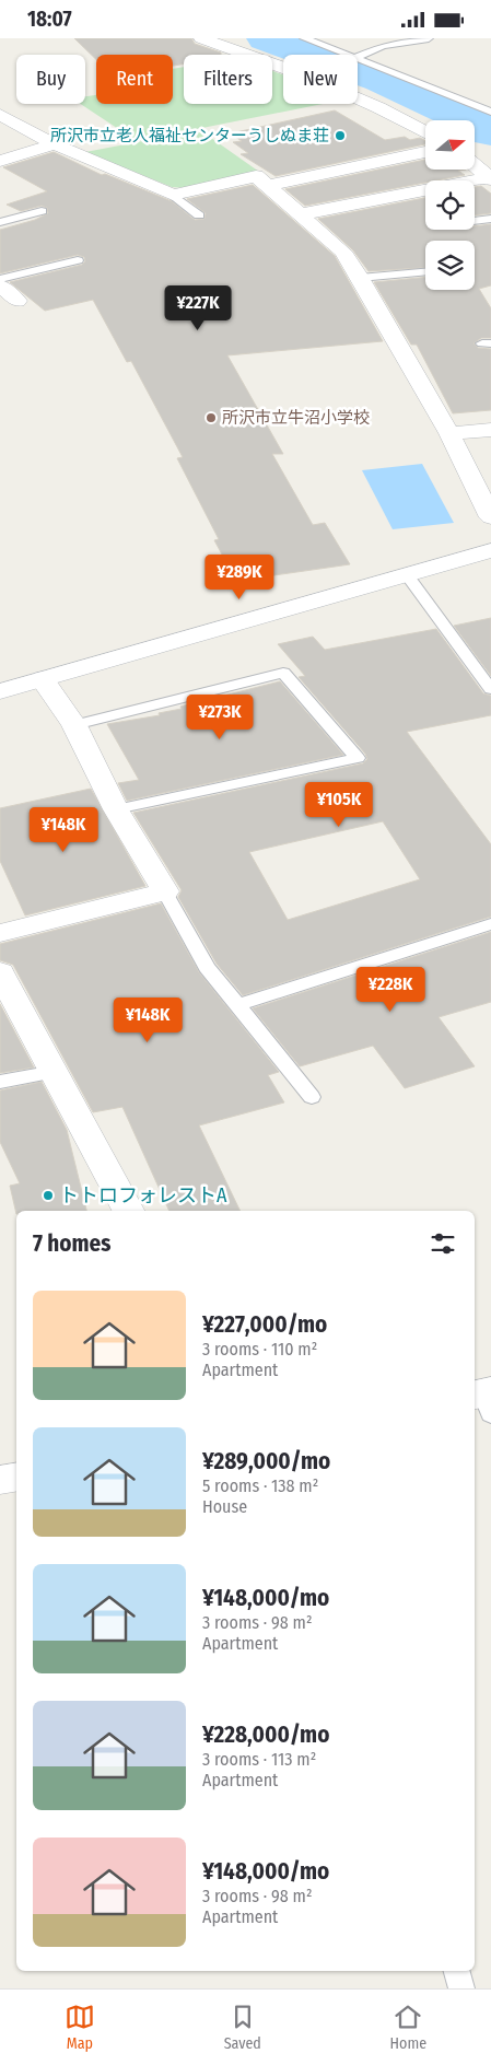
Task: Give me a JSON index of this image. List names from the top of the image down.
{
  "places": ["所沢市立老人福祉センターうしぬま荘", "所沢市立牛沼小学校", "トトロフォレストA"],
  "north": "right",
  "page": {
    "status": "18:07",
    "chip": [
      "Buy",
      "Rent",
      "Filters",
      "New"
    ],
    "price": [
      "¥227K",
      "¥289K",
      "¥273K",
      "¥105K",
      "¥148K",
      "¥228K",
      "¥148K"
    ],
    "heading": "7 homes",
    "list": [
      {
        "name": "¥227,000/mo",
        "note": "3 rooms · 110 m² · Apartment"
      },
      {
        "name": "¥289,000/mo",
        "note": "5 rooms · 138 m² · House"
      },
      {
        "name": "¥148,000/mo",
        "note": "3 rooms · 98 m² · Apartment"
      },
      {
        "name": "¥228,000/mo",
        "note": "3 rooms · 113 m² · Apartment"
      },
      {
        "name": "¥148,000/mo",
        "note": "3 rooms · 98 m² · Apartment"
      }
    ],
    "tabs": ["Map", "Saved", "Home"]
  }
}
